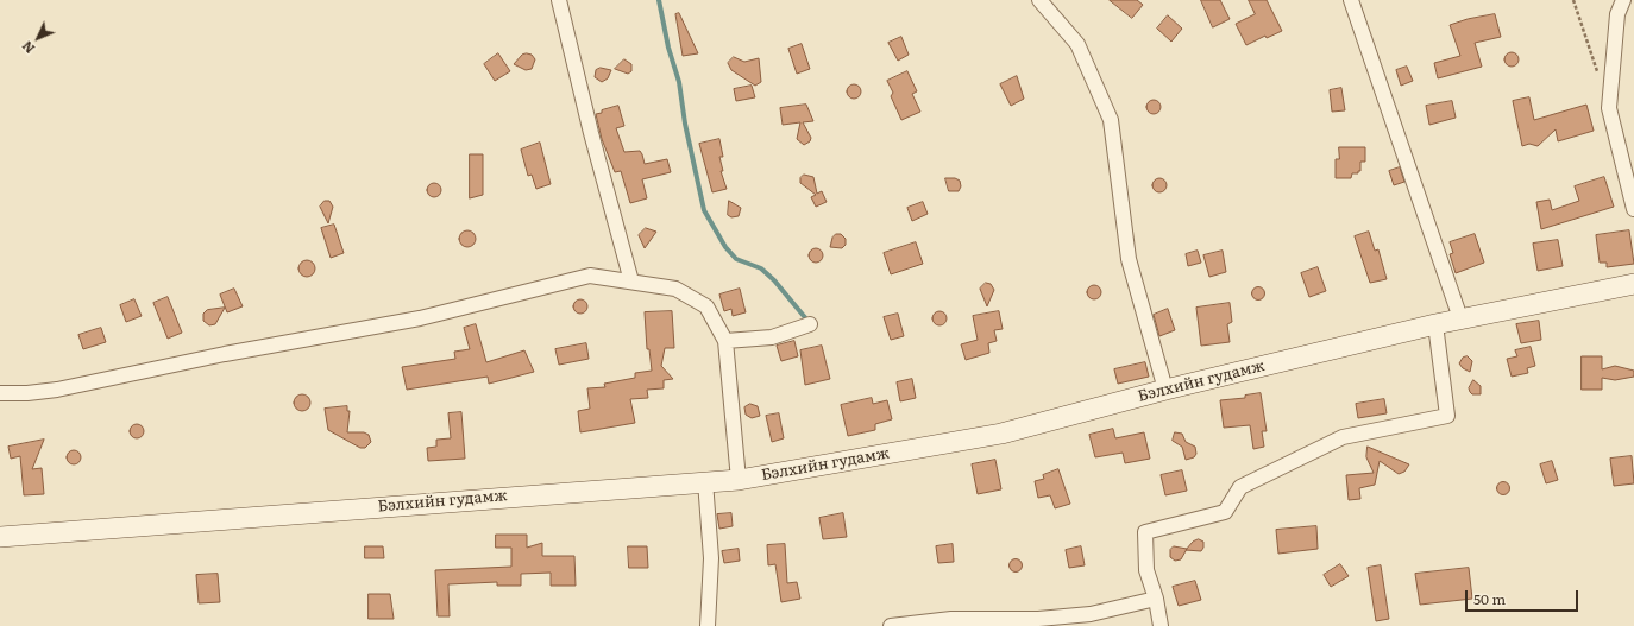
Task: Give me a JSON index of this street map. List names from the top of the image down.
{
  "streets": {
    "main road": ["Бэлхийн гудамж"]
  },
  "scale_bar": "50 m",
  "north": "bottom left"
}
